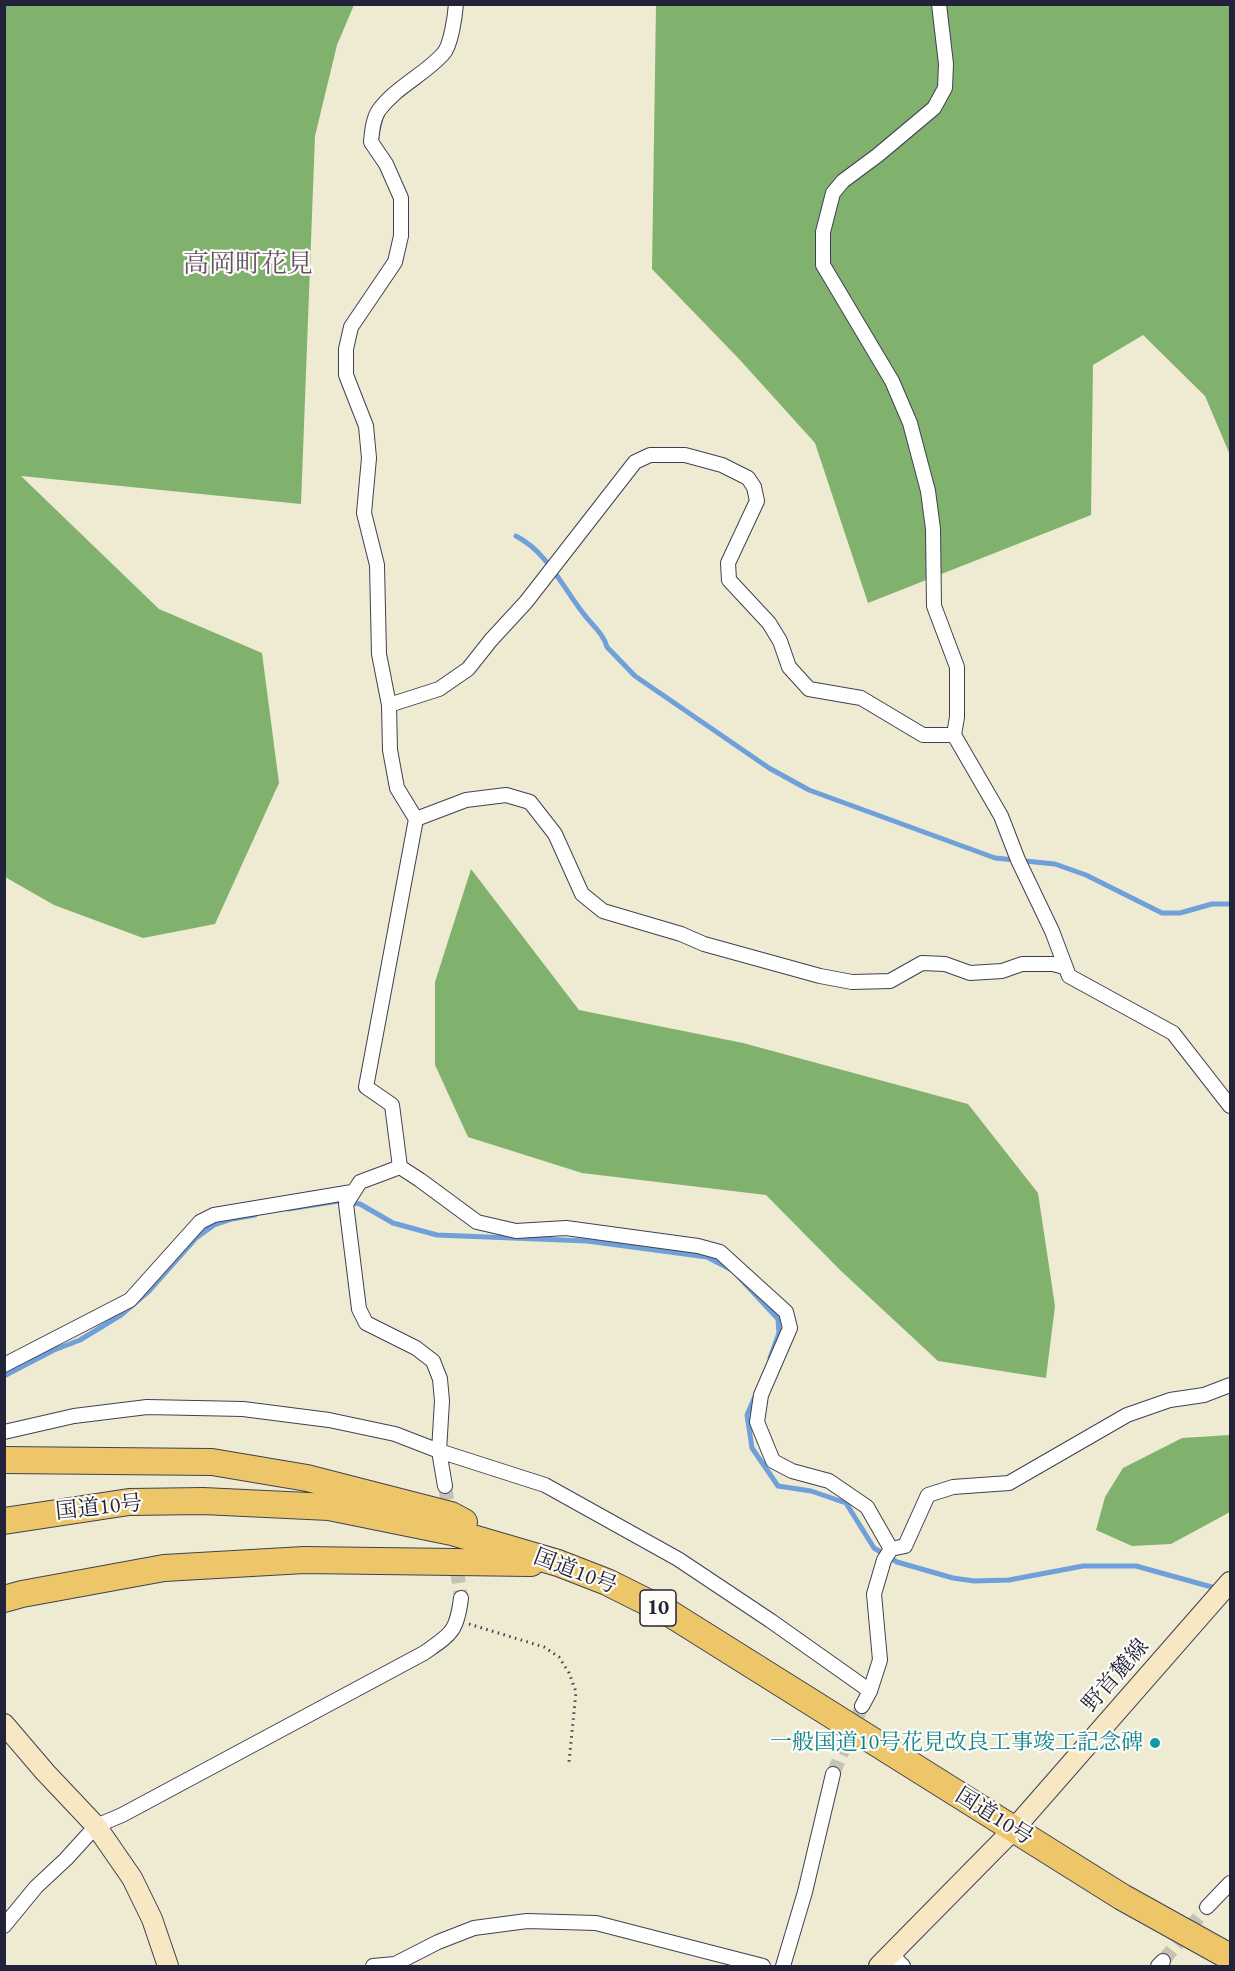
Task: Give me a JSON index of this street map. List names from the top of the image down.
{
  "streets": {
    "highway": ["国道10号", "10"],
    "street": ["野首麓線"]
  },
  "crossings": [
    ["国道10号", "野首麓線"]
  ],
  "districts": ["高岡町花見"],
  "places": ["一般国道10号花見改良工事竣工記念碑"]
}
